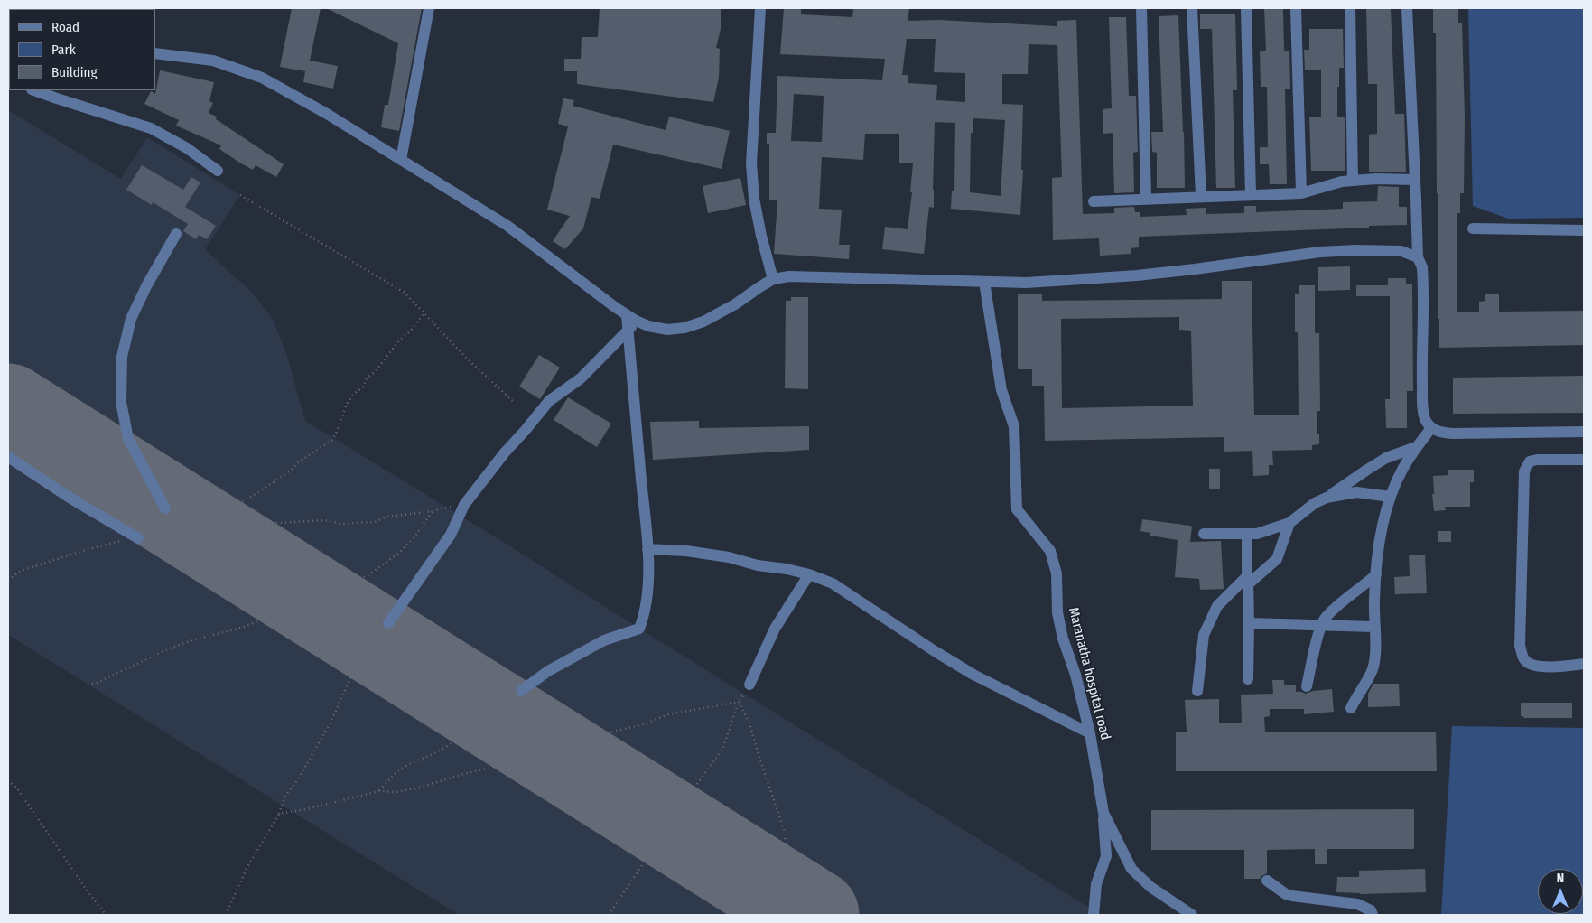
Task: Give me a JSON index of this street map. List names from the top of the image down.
{
  "streets": {
    "street": ["Maranatha hospital road"]
  },
  "legend": ["Road", "Park", "Building"],
  "north": "top"
}
